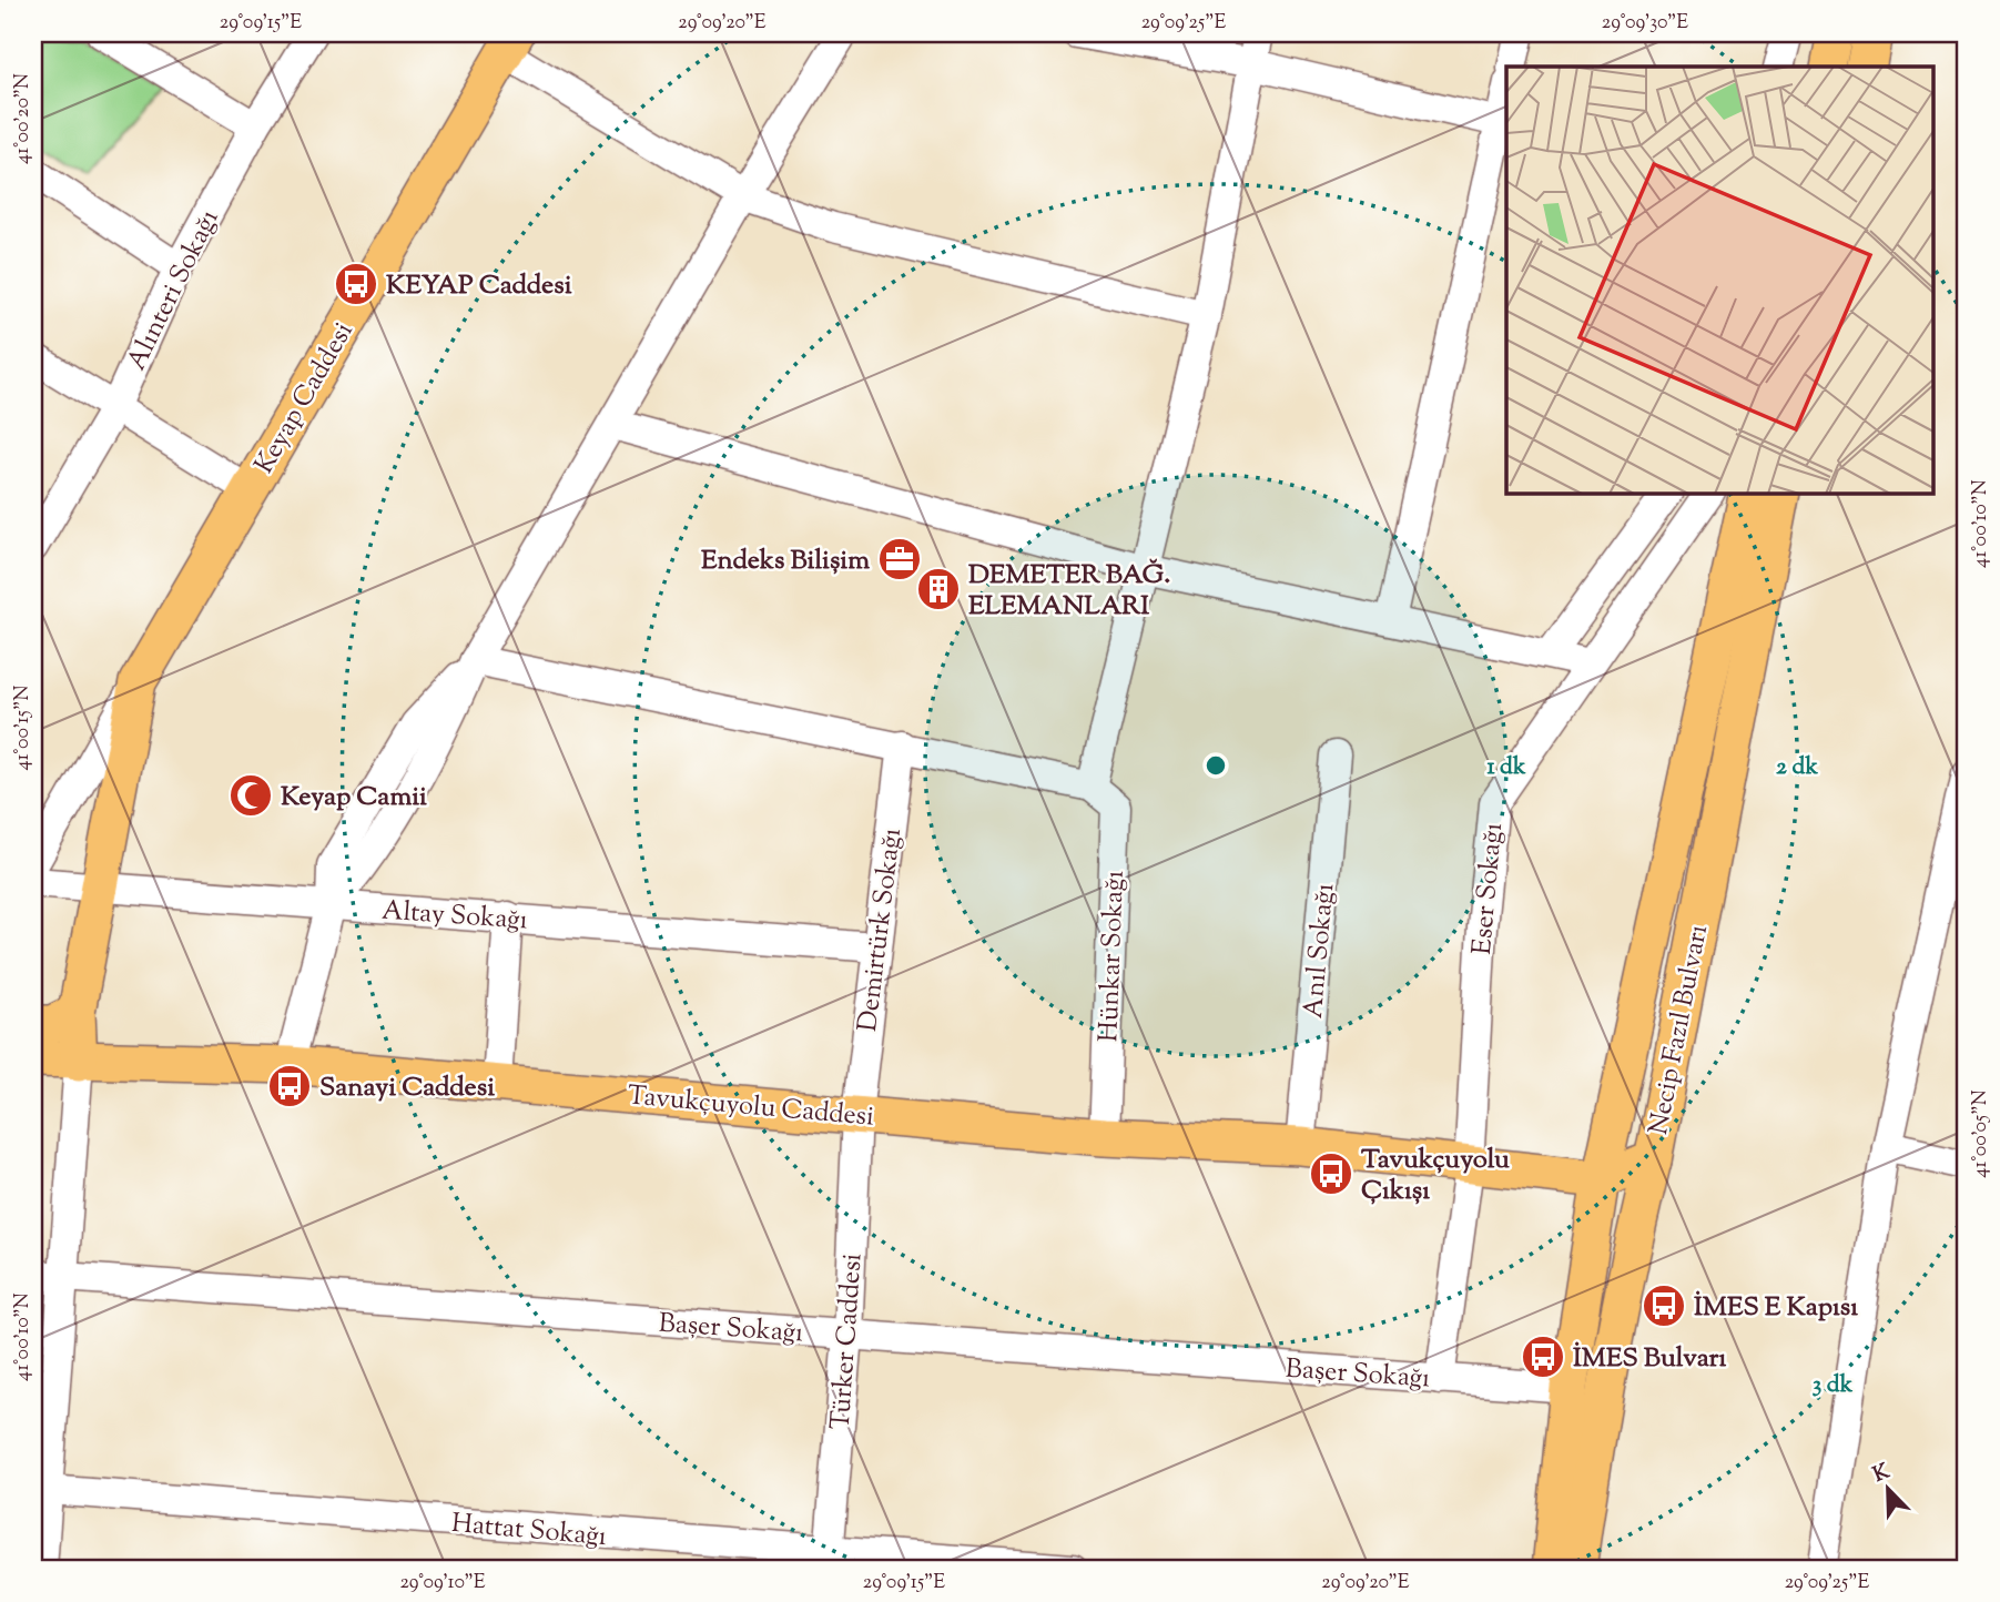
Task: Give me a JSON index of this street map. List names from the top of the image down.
{
  "streets": {
    "main road": ["Keyap Caddesi", "Necip Fazıl Bulvarı", "Tavukçuyolu Caddesi"],
    "street": [
      "Alınteri Sokağı",
      "Eser Sokağı",
      "Altay Sokağı",
      "Demirtürk Sokağı",
      "Anıl Sokağı",
      "Hünkar Sokağı",
      "Başer Sokağı",
      "Türker Caddesi",
      "Hattat Sokağı"
    ]
  },
  "crossings": [
    ["Keyap Caddesi", "Altay Sokağı"],
    ["Keyap Caddesi", "Tavukçuyolu Caddesi"],
    ["Eser Sokağı", "Tavukçuyolu Caddesi"],
    ["Eser Sokağı", "Başer Sokağı"],
    ["Altay Sokağı", "Demirtürk Sokağı"],
    ["Demirtürk Sokağı", "Tavukçuyolu Caddesi"],
    ["Demirtürk Sokağı", "Türker Caddesi"],
    ["Anıl Sokağı", "Tavukçuyolu Caddesi"],
    ["Hünkar Sokağı", "Tavukçuyolu Caddesi"],
    ["Necip Fazıl Bulvarı", "Tavukçuyolu Caddesi"],
    ["Necip Fazıl Bulvarı", "Başer Sokağı"],
    ["Tavukçuyolu Caddesi", "Türker Caddesi"],
    ["Başer Sokağı", "Türker Caddesi"],
    ["Türker Caddesi", "Hattat Sokağı"]
  ],
  "places": {
    "bus stop": [
      "KEYAP Caddesi",
      "Sanayi Caddesi",
      "Tavukçuyolu Çıkışı",
      "İMES E Kapısı",
      "İMES Bulvarı"
    ],
    "office": ["Endeks Bilişim"],
    "building": ["DEMETER BAĞ. ELEMANLARI"],
    "mosque": ["Keyap Camii"]
  },
  "north": "top left",
  "coordinates": [
    "29°09'15\"E",
    "29°09'20\"E",
    "29°09'25\"E",
    "29°09'30\"E",
    "41°00'20\"N",
    "41°00'10\"N",
    "41°00'15\"N",
    "41°00'05\"N",
    "29°09'10\"E"
  ],
  "rings": ["1 dk", "2 dk", "3 dk"]
}
